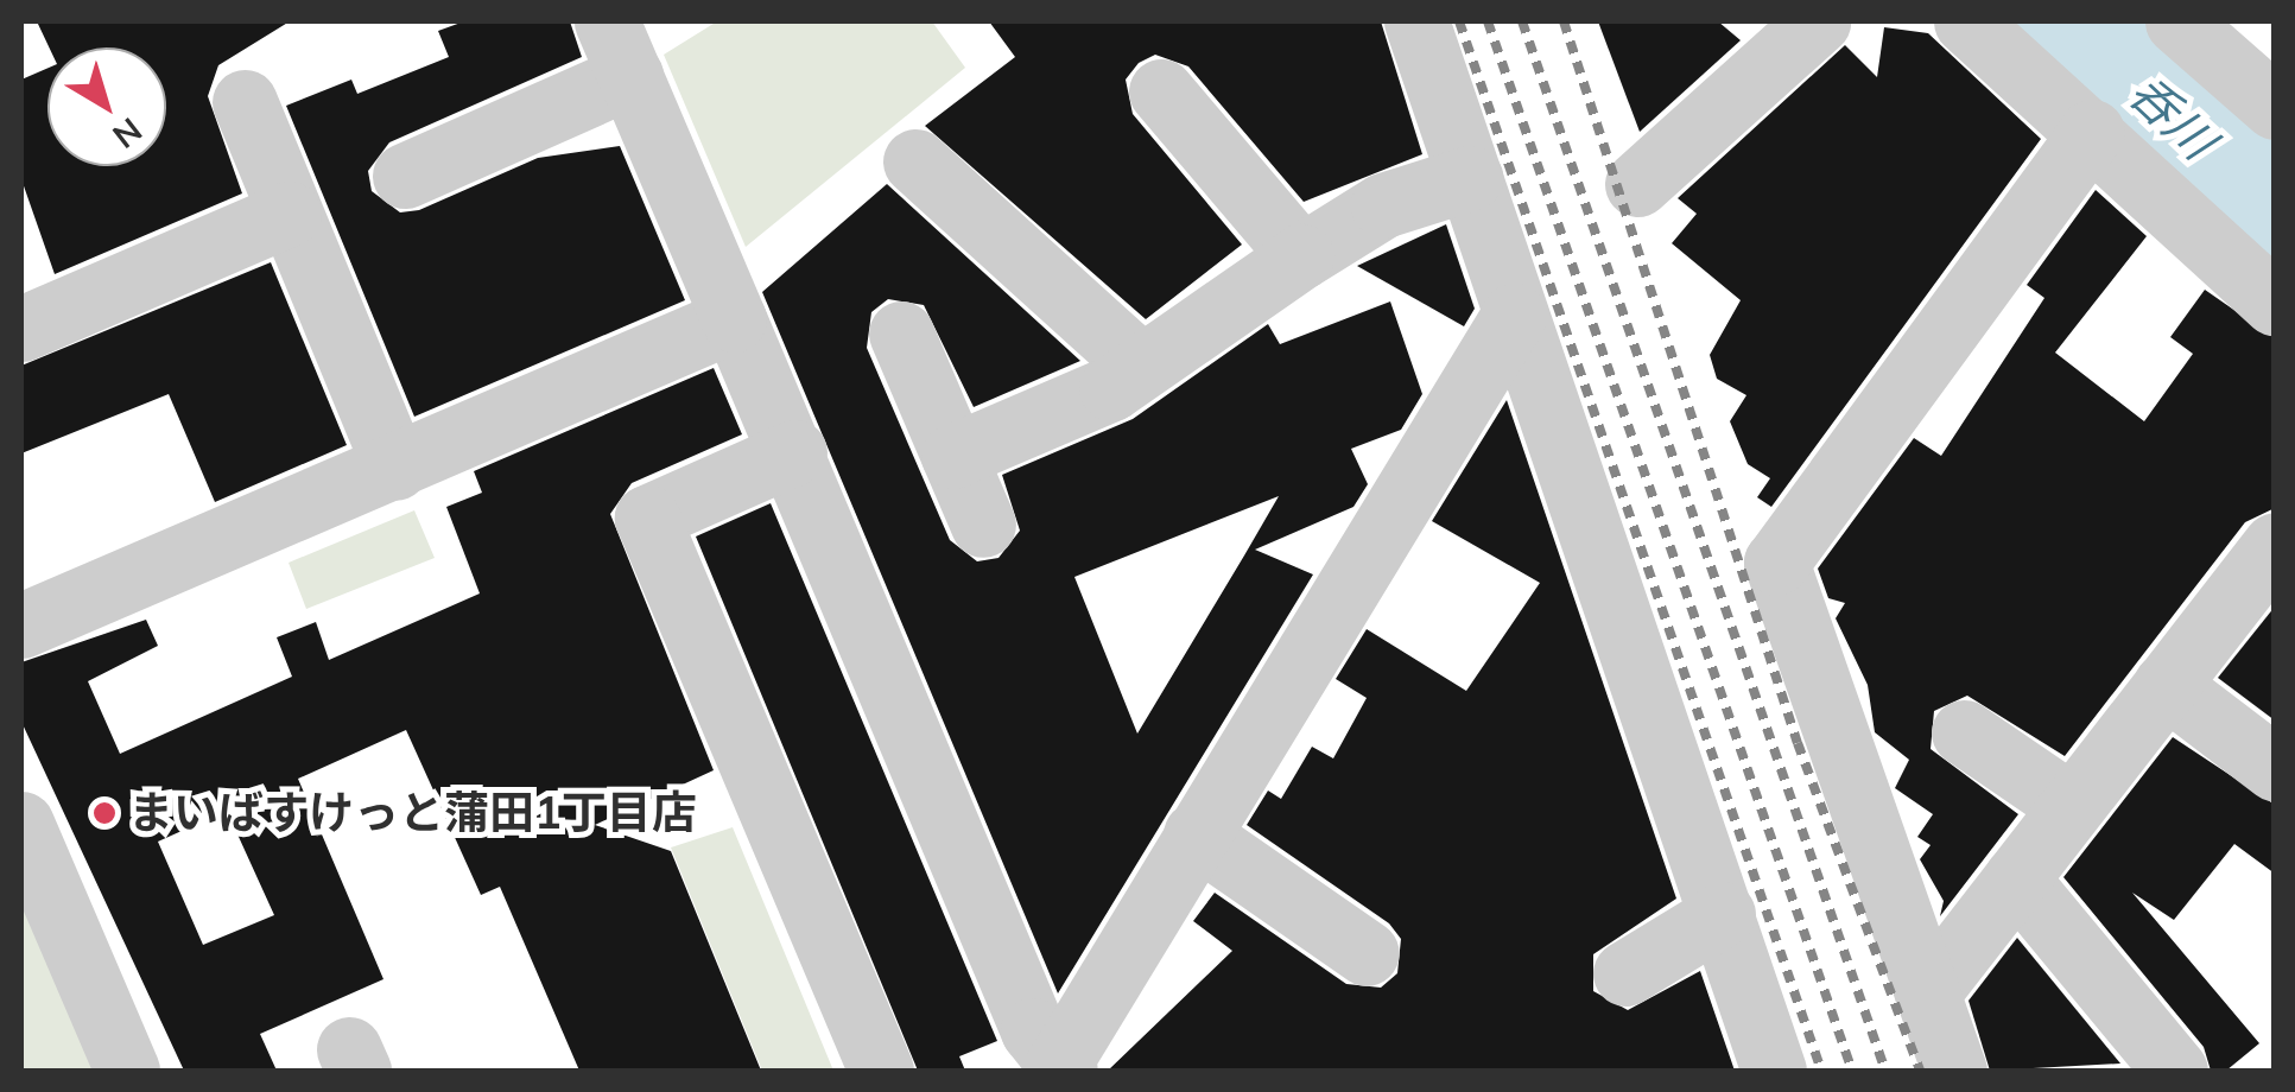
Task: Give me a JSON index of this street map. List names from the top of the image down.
{
  "water": ["呑川"],
  "places": ["まいばすけっと蒲田1丁目店"],
  "north": "bottom right"
}
